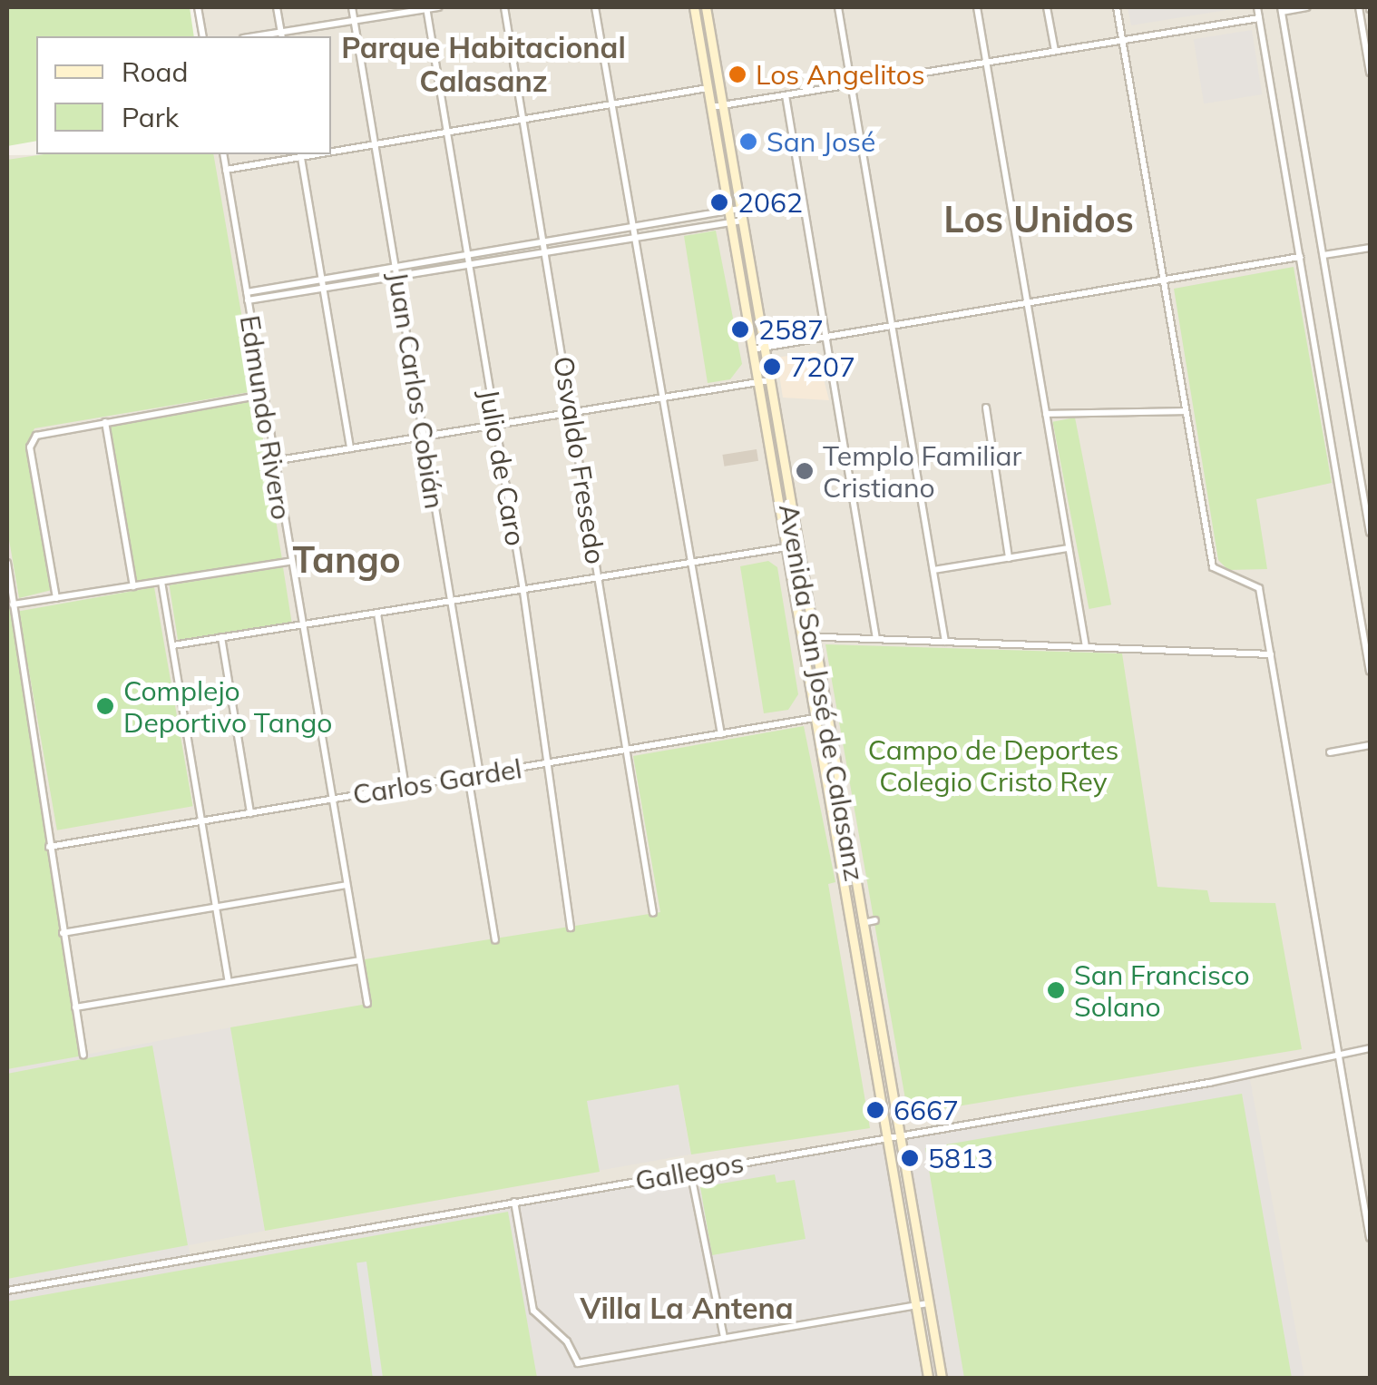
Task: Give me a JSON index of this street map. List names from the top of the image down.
{
  "streets": {
    "main road": ["Avenida San José de Calasanz"],
    "street": [
      "Juan Carlos Cobián",
      "Edmundo Rivero",
      "Osvaldo Fresedo",
      "Julio de Caro",
      "Carlos Gardel",
      "Gallegos"
    ]
  },
  "crossings": [
    ["Juan Carlos Cobián", "Carlos Gardel"],
    ["Edmundo Rivero", "Carlos Gardel"],
    ["Osvaldo Fresedo", "Carlos Gardel"],
    ["Julio de Caro", "Carlos Gardel"],
    ["Avenida San José de Calasanz", "Carlos Gardel"],
    ["Avenida San José de Calasanz", "Gallegos"]
  ],
  "districts": [
    "Parque Habitacional Calasanz",
    "Los Unidos",
    "Tango",
    "Villa La Antena"
  ],
  "parks": ["Campo de Deportes Colegio Cristo Rey"],
  "places": [
    "Los Angelitos",
    "San José",
    "2062",
    "2587",
    "7207",
    "Templo Familiar Cristiano",
    "Complejo Deportivo Tango",
    "San Francisco Solano",
    "6667",
    "5813"
  ],
  "legend": ["Road", "Park"]
}
